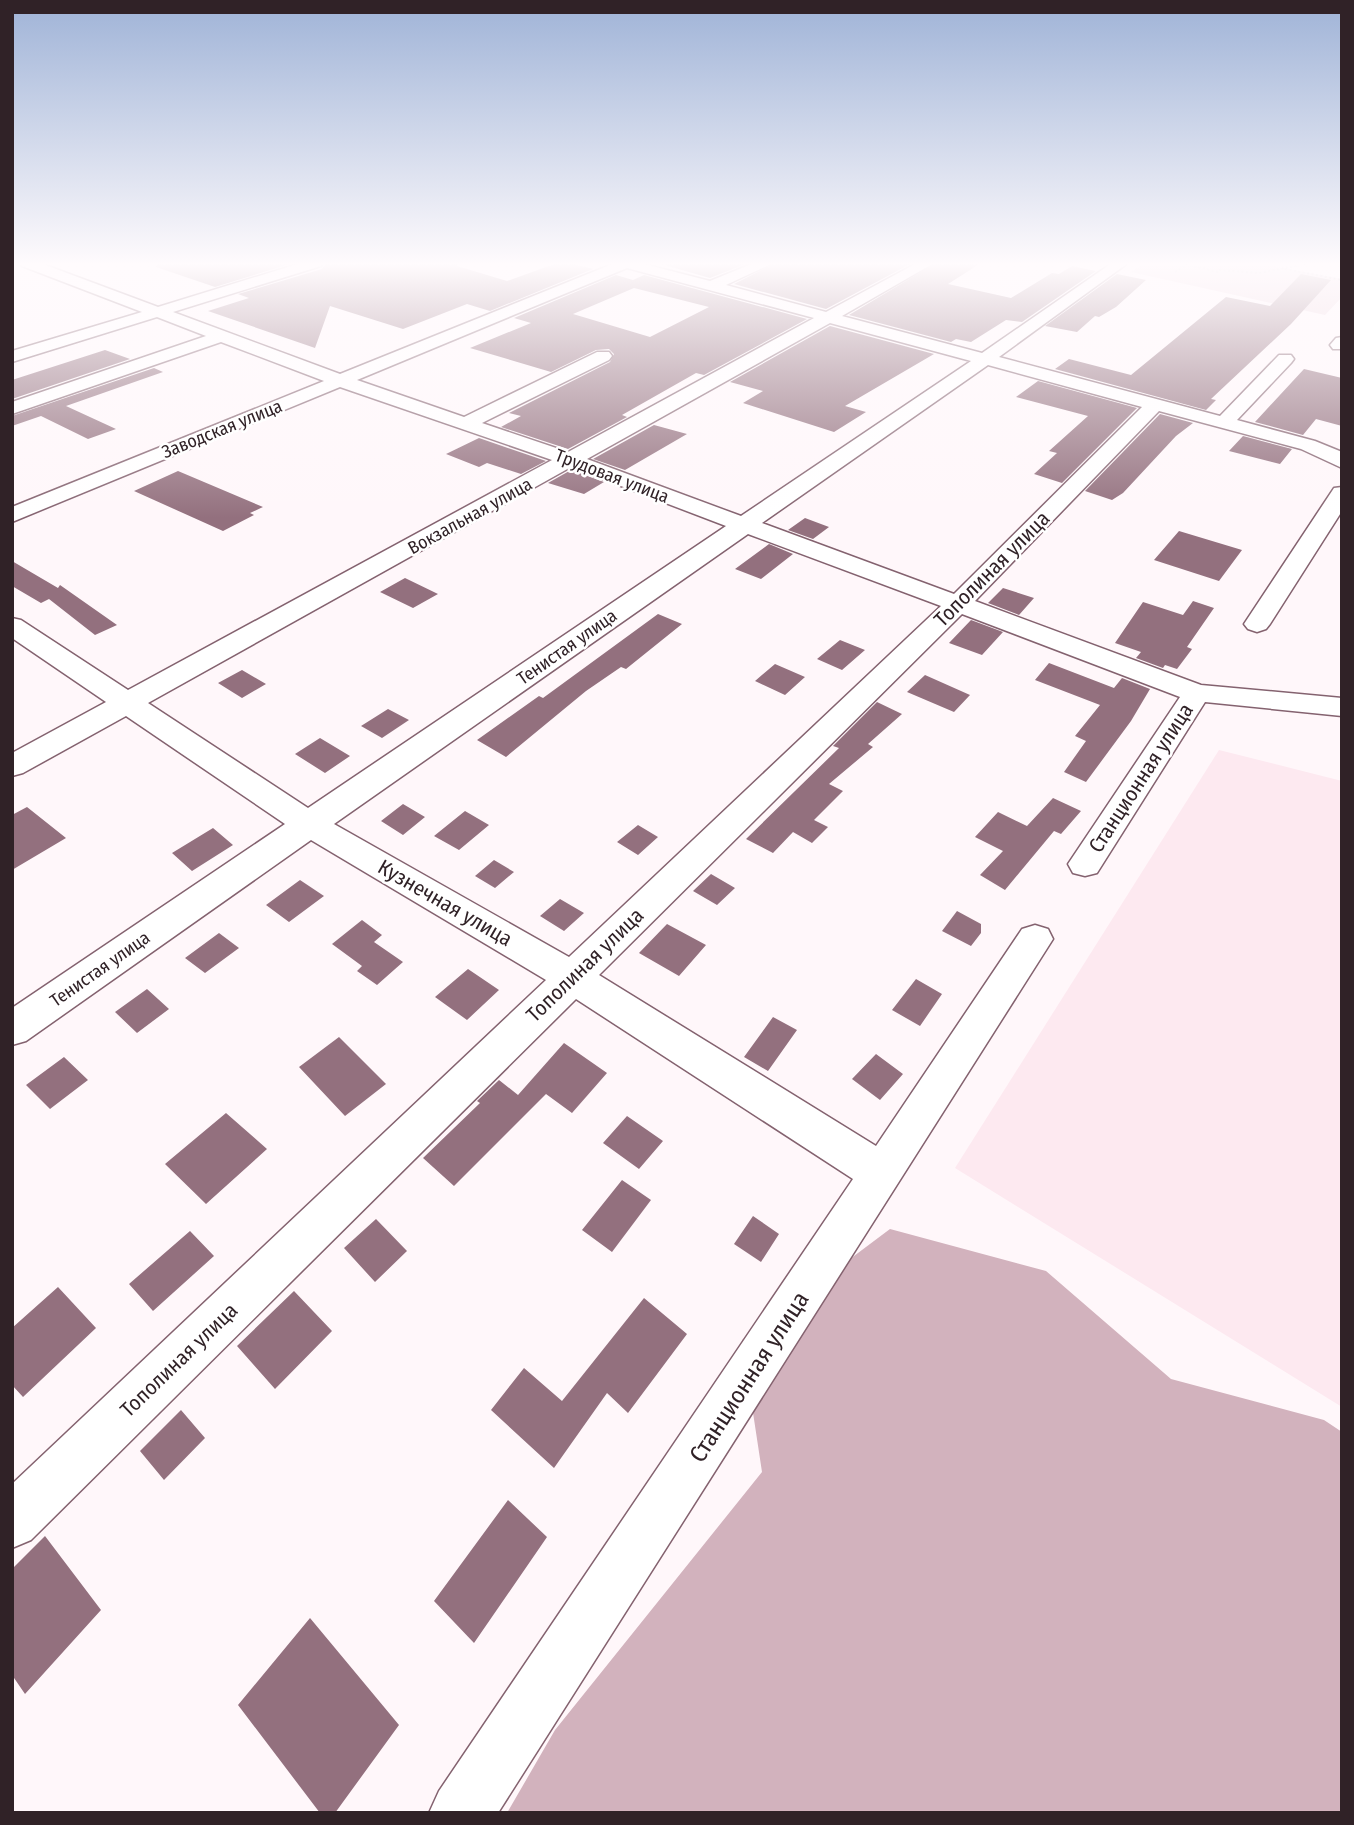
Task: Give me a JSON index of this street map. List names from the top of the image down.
{
  "streets": {
    "street": [
      "Заводская улица",
      "Трудовая улица",
      "Вокзальная улица",
      "Тополиная улица",
      "Тенистая улица",
      "Станционная улица",
      "Кузнечная улица"
    ]
  },
  "crossings": [
    ["Заводская улица", "Трудовая улица"],
    ["Трудовая улица", "Вокзальная улица"],
    ["Трудовая улица", "Тополиная улица"],
    ["Трудовая улица", "Тенистая улица"],
    ["Трудовая улица", "Станционная улица"],
    ["Вокзальная улица", "Кузнечная улица"],
    ["Тополиная улица", "Кузнечная улица"],
    ["Тенистая улица", "Кузнечная улица"],
    ["Станционная улица", "Кузнечная улица"]
  ]
}
